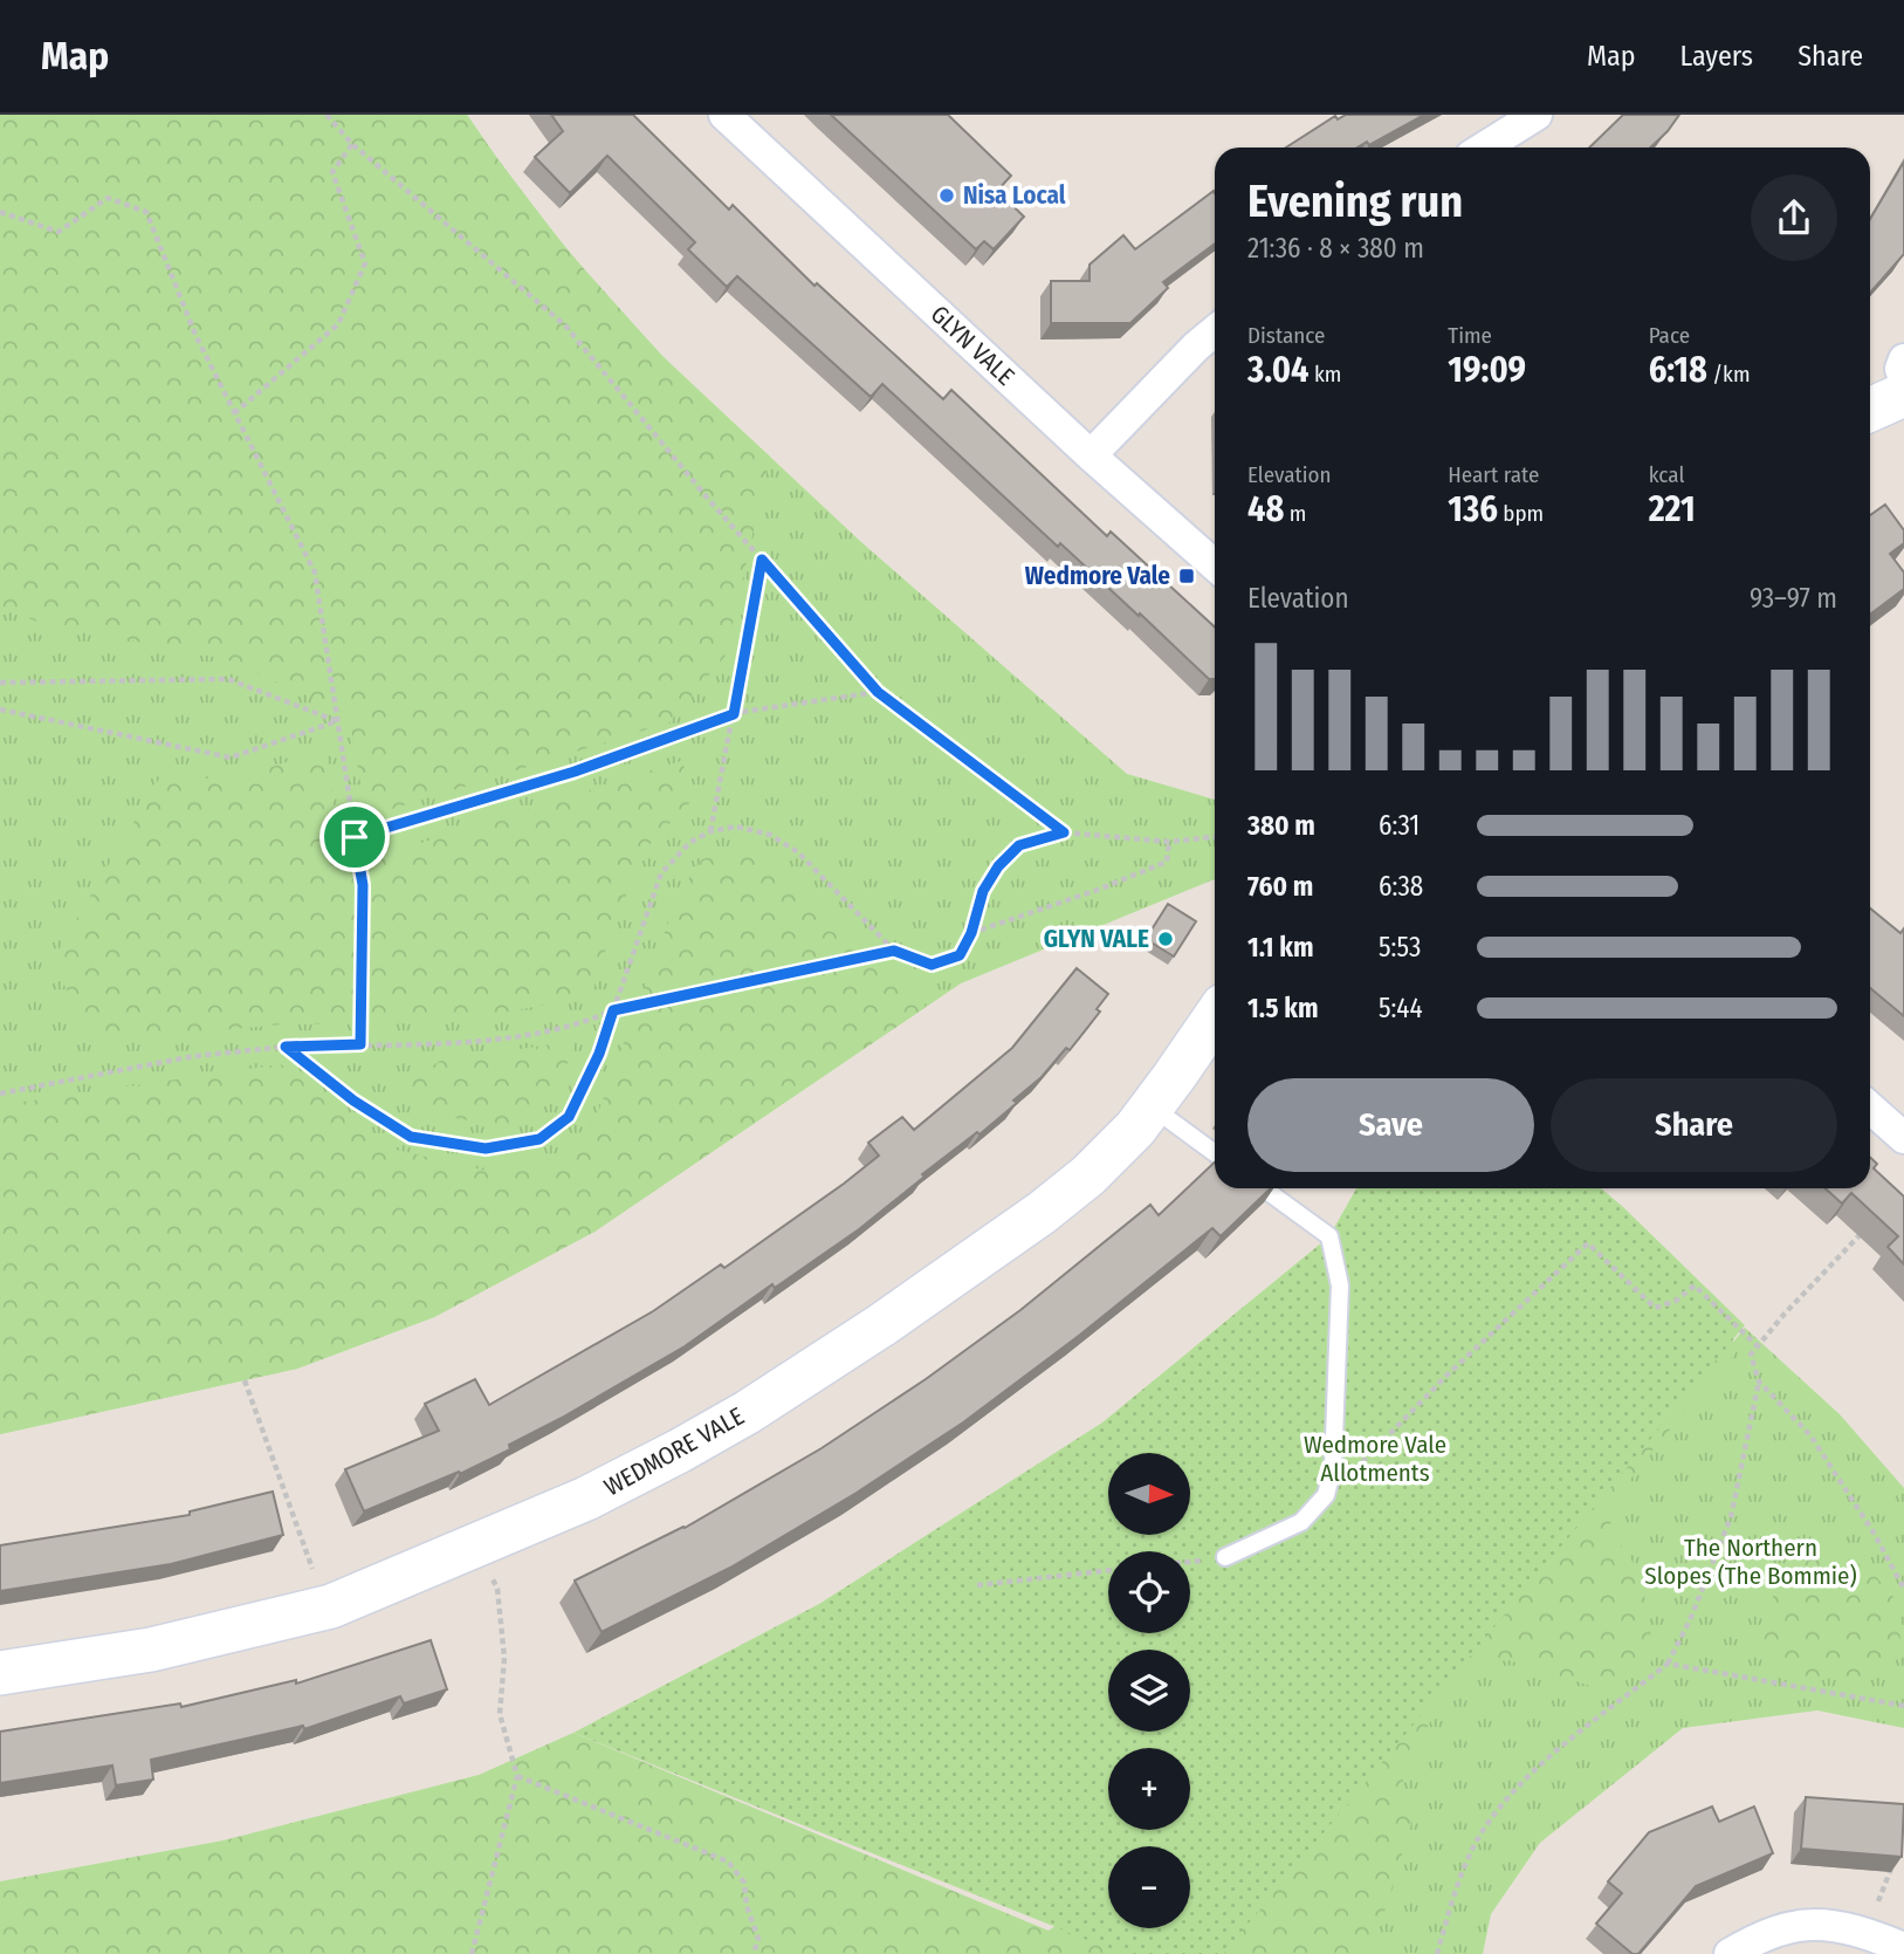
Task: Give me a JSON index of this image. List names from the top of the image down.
{
  "streets": {
    "street": ["GLYN VALE", "WEDMORE VALE"]
  },
  "parks": ["Wedmore Vale Allotments", "The Northern Slopes (The Bommie)"],
  "places": {
    "other": ["Nisa Local", "GLYN VALE"],
    "transit": ["Wedmore Vale"]
  },
  "north": "right",
  "page": {
    "header": "Map",
    "nav": ["Map", "Layers", "Share"],
    "heading": ["Evening run", "21:36 · 8 × 380 m"],
    "stats": [
      ["Distance", "3.04 km"],
      ["Time", "19:09"],
      ["Pace", "6:18 /km"],
      ["Elevation", "48 m"],
      ["Heart rate", "136 bpm"],
      ["kcal", "221"]
    ],
    "chart": ["Elevation", "93–97 m"],
    "list": [
      {
        "name": "380 m",
        "note": "6:31"
      },
      {
        "name": "760 m",
        "note": "6:38"
      },
      {
        "name": "1.1 km",
        "note": "5:53"
      },
      {
        "name": "1.5 km",
        "note": "5:44"
      }
    ],
    "buttons": ["Save", "Share"],
    "map_buttons": ["+", "−"]
  }
}
